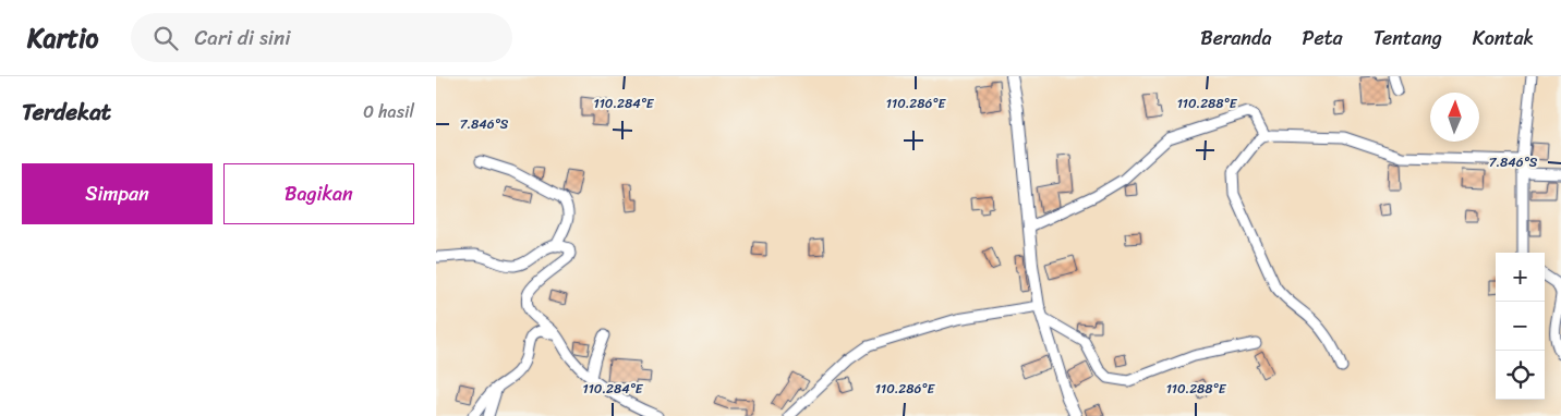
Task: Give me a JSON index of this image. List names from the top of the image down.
{
  "north": "top",
  "page": {
    "header": "Kartio",
    "search": "Cari di sini",
    "nav": [
      "Beranda",
      "Peta",
      "Tentang",
      "Kontak"
    ],
    "heading": ["Terdekat", "0 hasil"],
    "buttons": ["Simpan", "Bagikan"],
    "map_buttons": ["+", "−"]
  },
  "coordinates": [
    "110.284°E",
    "110.286°E",
    "110.288°E",
    "7.846°S"
  ]
}
